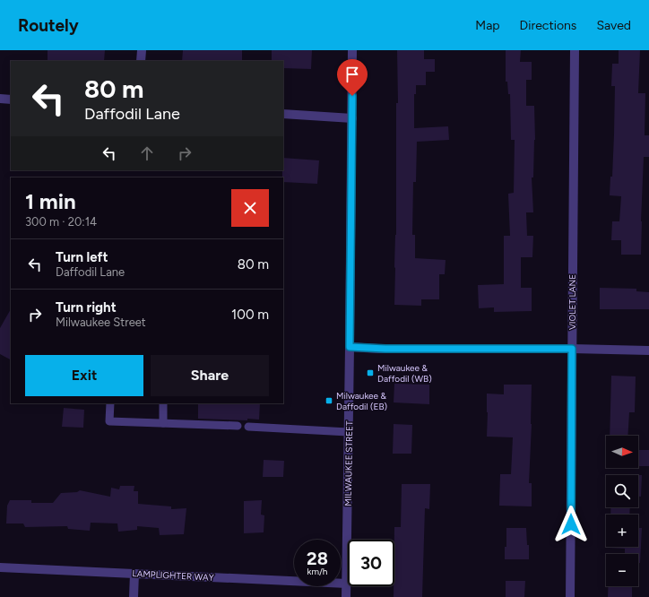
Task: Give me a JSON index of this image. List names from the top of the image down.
{
  "streets": {
    "street": ["VIOLET LANE", "MILWAUKEE STREET", "LAMPLIGHTER WAY"]
  },
  "crossings": [
    ["MILWAUKEE STREET", "LAMPLIGHTER WAY"]
  ],
  "places": {
    "transit": ["Milwaukee & Daffodil (WB)", "Milwaukee & Daffodil (EB)"]
  },
  "north": "right",
  "page": {
    "header": "Routely",
    "nav": ["Map", "Directions", "Saved"],
    "turn": ["80 m", "Daffodil Lane"],
    "heading": ["1 min", "300 m · 20:14"],
    "list": [
      {
        "name": "Turn left",
        "note": "Daffodil Lane",
        "value": "80 m"
      },
      {
        "name": "Turn right",
        "note": "Milwaukee Street",
        "value": "100 m"
      }
    ],
    "buttons": ["Exit", "Share"],
    "map_buttons": ["+", "−"],
    "speed": "28 km/h",
    "limit": "30"
  }
}
